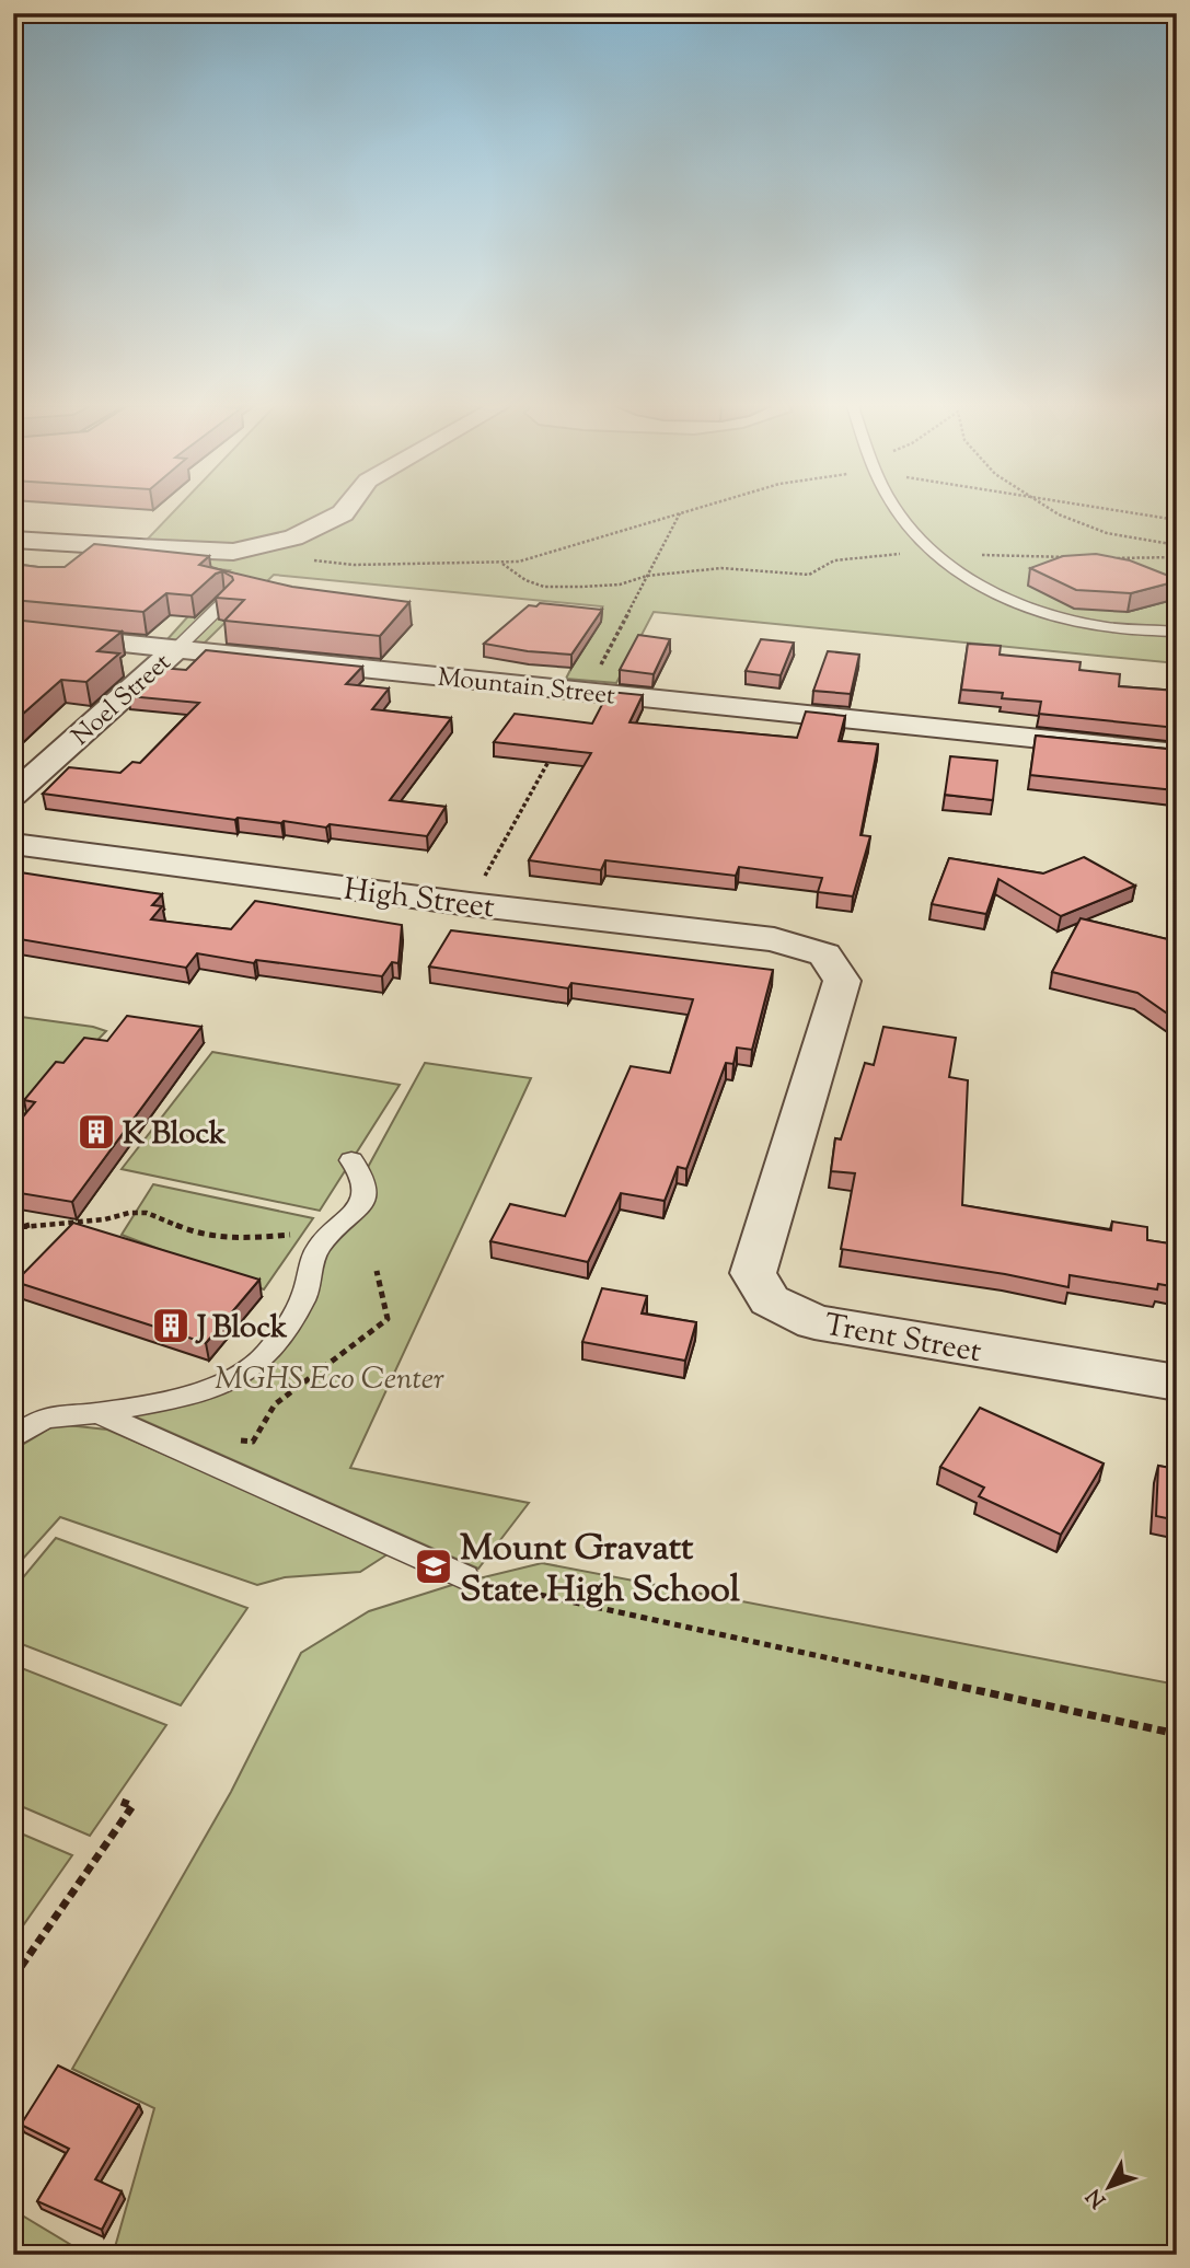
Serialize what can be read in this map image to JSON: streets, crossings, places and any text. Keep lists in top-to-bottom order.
{
  "streets": {
    "street": [
      "Mountain Street",
      "Noel Street",
      "High Street",
      "Trent Street"
    ]
  },
  "crossings": [
    ["Mountain Street", "Noel Street"],
    ["High Street", "Trent Street"]
  ],
  "parks": ["MGHS Eco Center"],
  "places": {
    "building": ["K Block", "J Block"],
    "school or university": ["Mount Gravatt State High School"]
  },
  "north": "bottom left"
}
